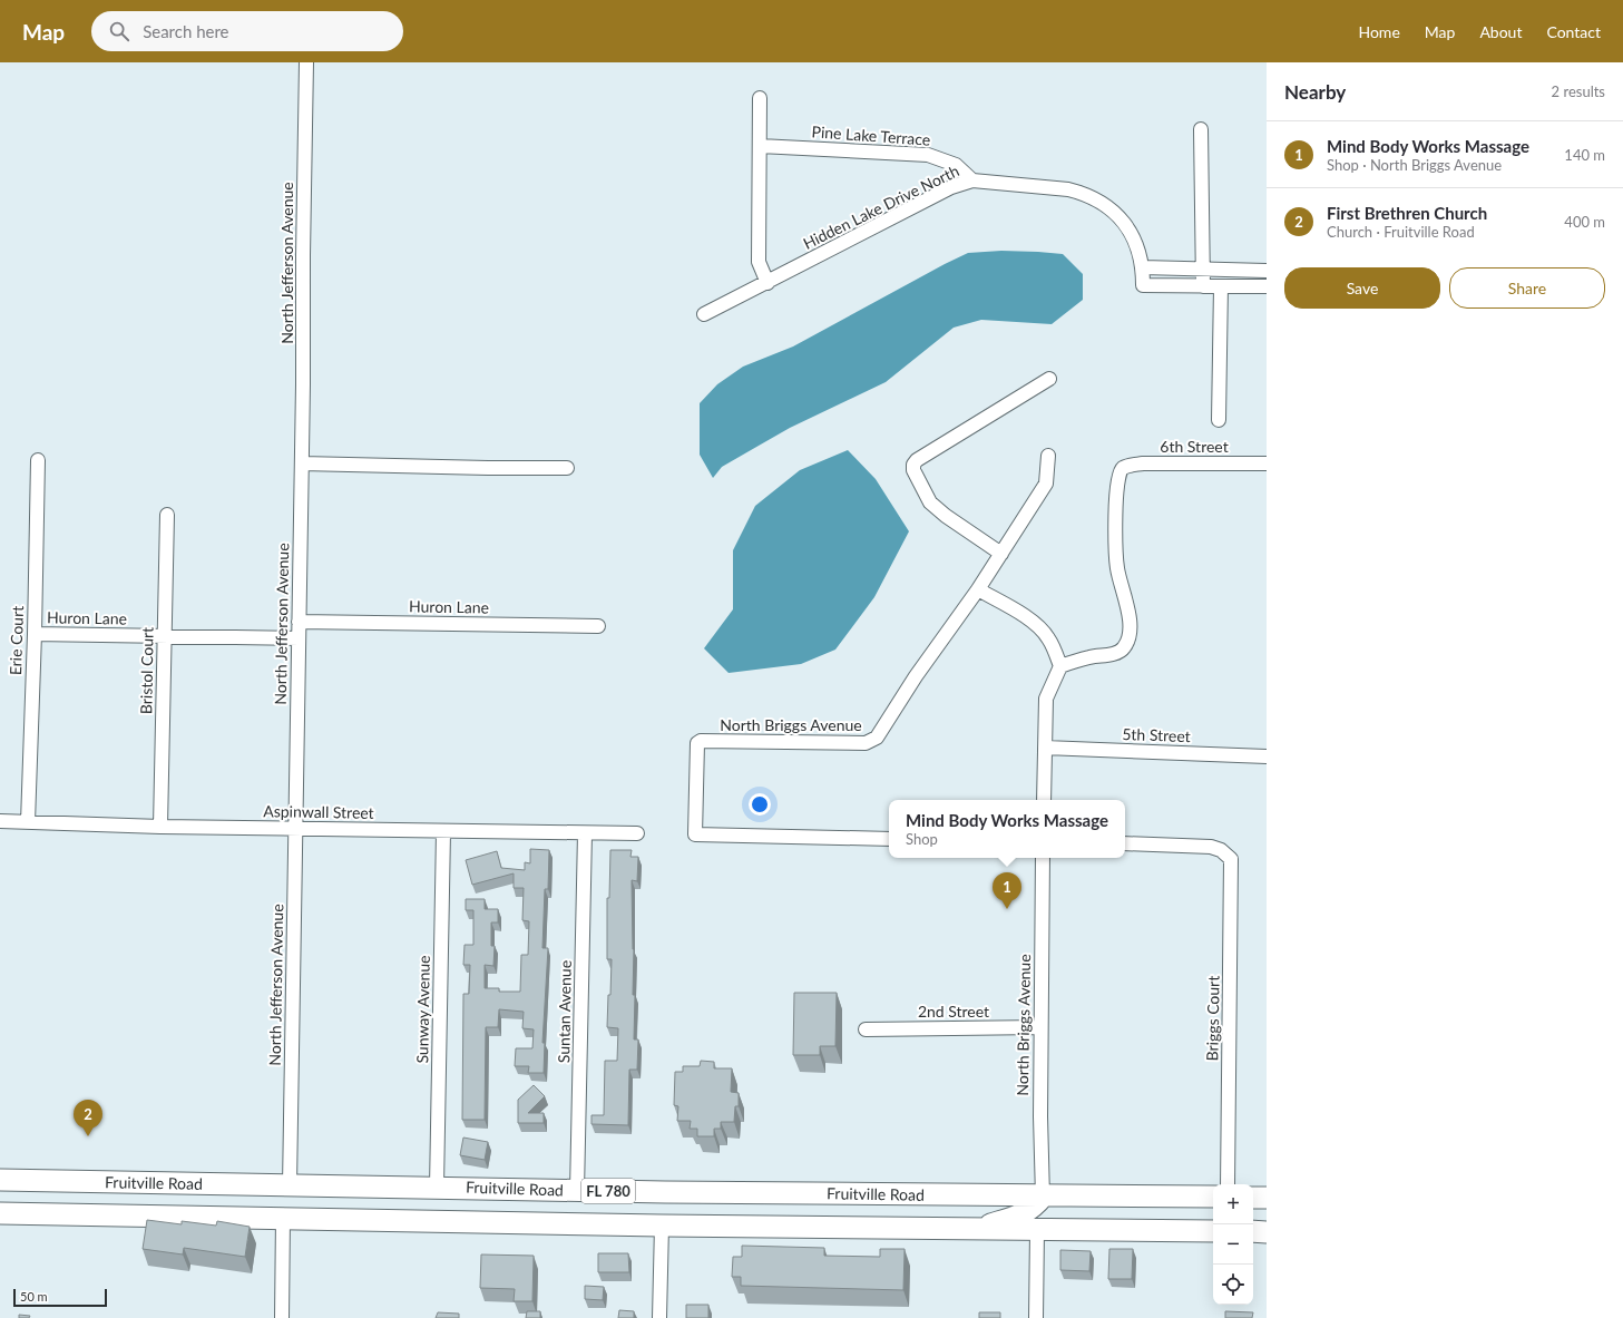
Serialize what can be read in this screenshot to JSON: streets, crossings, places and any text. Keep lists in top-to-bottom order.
{
  "streets": {
    "main road": ["Fruitville Road", "FL 780"],
    "street": [
      "Pine Lake Terrace",
      "Hidden Lake Drive North",
      "North Jefferson Avenue",
      "6th Street",
      "Huron Lane",
      "Erie Court",
      "Bristol Court",
      "North Briggs Avenue",
      "5th Street",
      "Aspinwall Street",
      "Sunway Avenue",
      "Suntan Avenue",
      "2nd Street",
      "Briggs Court"
    ]
  },
  "crossings": [
    ["Pine Lake Terrace", "Hidden Lake Drive North"],
    ["North Jefferson Avenue", "Huron Lane"],
    ["North Jefferson Avenue", "Aspinwall Street"],
    ["North Jefferson Avenue", "Fruitville Road"],
    ["Huron Lane", "Erie Court"],
    ["Huron Lane", "Bristol Court"],
    ["Erie Court", "Aspinwall Street"],
    ["Bristol Court", "Aspinwall Street"],
    ["North Briggs Avenue", "2nd Street"],
    ["North Briggs Avenue", "Fruitville Road"],
    ["Aspinwall Street", "Sunway Avenue"],
    ["Aspinwall Street", "Suntan Avenue"],
    ["Sunway Avenue", "Fruitville Road"],
    ["Suntan Avenue", "Fruitville Road"]
  ],
  "scale_bar": "50 m",
  "page": {
    "header": "Map",
    "search": "Search here",
    "nav": [
      "Home",
      "Map",
      "About",
      "Contact"
    ],
    "heading": ["Nearby", "2 results"],
    "list": [
      {
        "mark": "1",
        "name": "Mind Body Works Massage",
        "note": "Shop · North Briggs Avenue",
        "value": "140 m"
      },
      {
        "mark": "2",
        "name": "First Brethren Church",
        "note": "Church · Fruitville Road",
        "value": "400 m"
      }
    ],
    "buttons": ["Save", "Share"],
    "popup": ["Mind Body Works Massage", "Shop"],
    "pins": ["1", "2"],
    "map_buttons": ["+", "−"],
    "scale": "50 m"
  }
}
